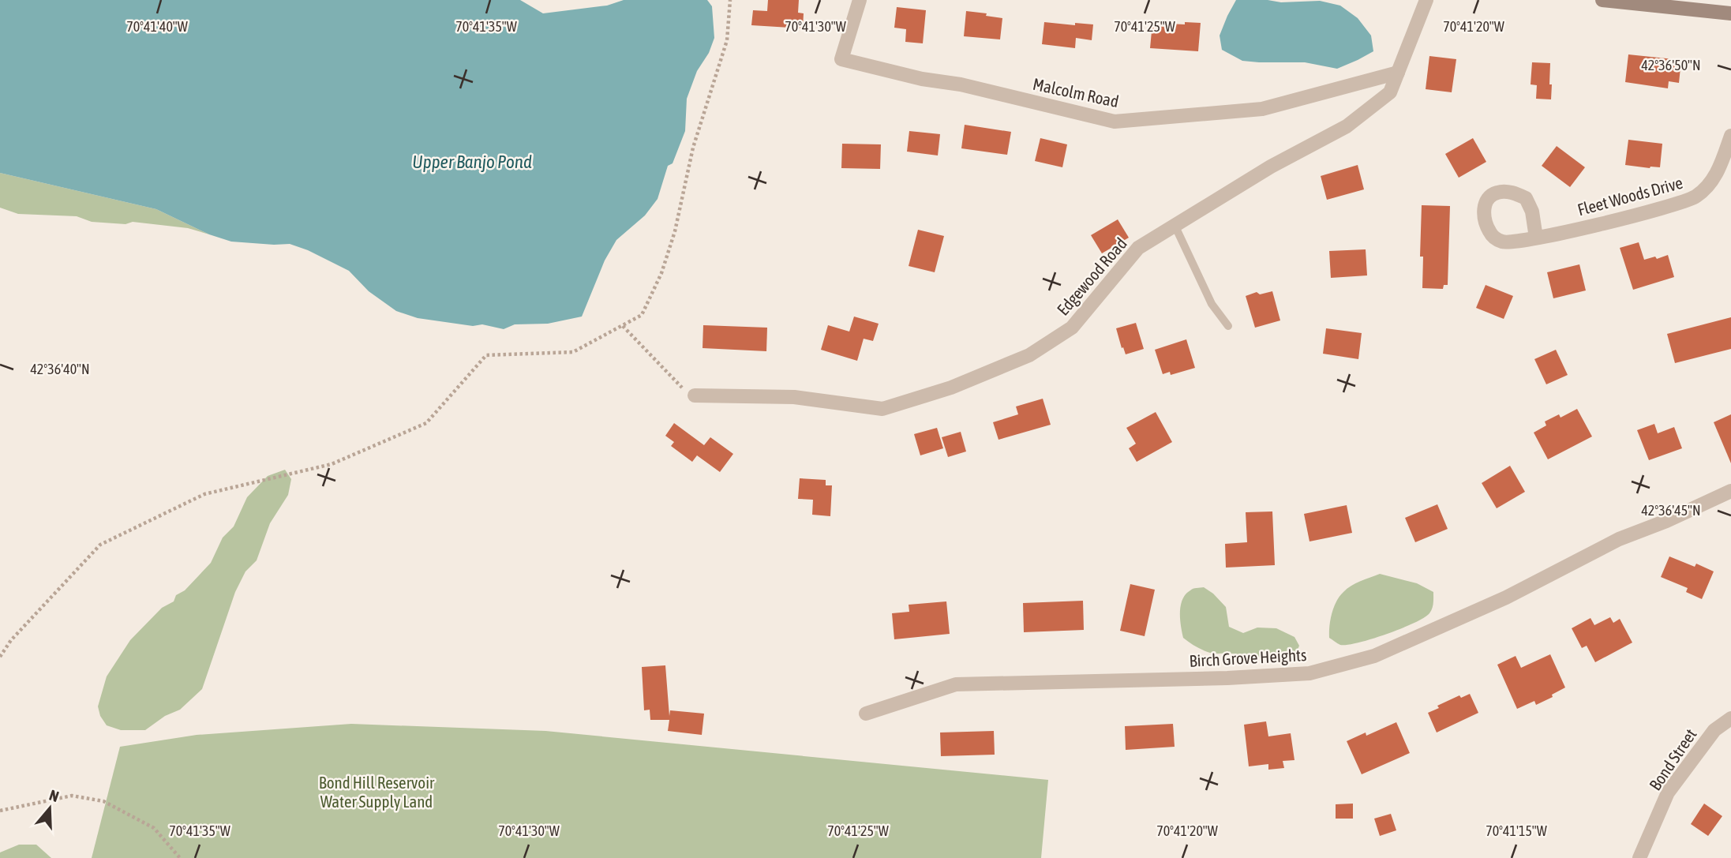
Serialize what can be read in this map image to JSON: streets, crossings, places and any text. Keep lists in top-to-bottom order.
{
  "streets": {
    "street": [
      "Malcolm Road",
      "Fleet Woods Drive",
      "Edgewood Road",
      "Birch Grove Heights",
      "Bond Street"
    ]
  },
  "crossings": [
    ["Malcolm Road", "Edgewood Road"]
  ],
  "water": ["Upper Banjo Pond"],
  "parks": ["Bond Hill Reservoir Water Supply Land"],
  "north": "top",
  "coordinates": [
    "70°41'40\"W",
    "70°41'35\"W",
    "70°41'30\"W",
    "70°41'25\"W",
    "70°41'20\"W",
    "42°36'50\"N",
    "42°36'40\"N",
    "42°36'45\"N",
    "70°41'15\"W"
  ]
}
